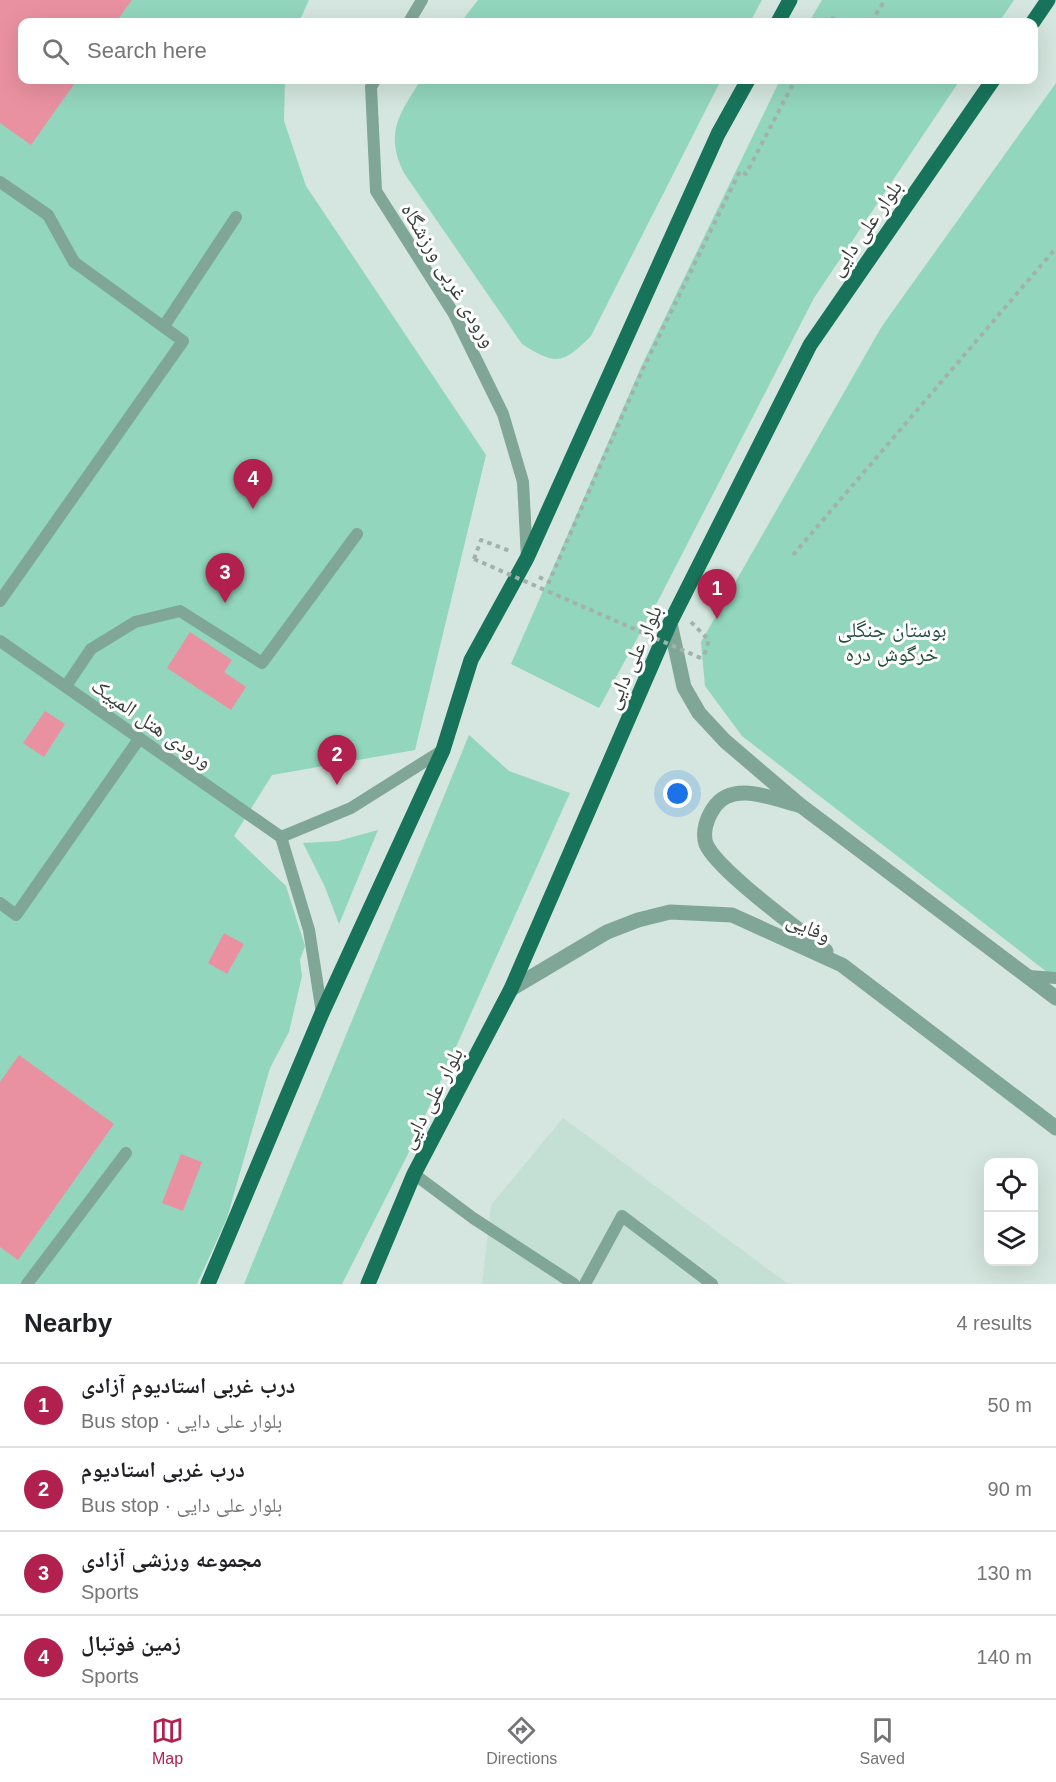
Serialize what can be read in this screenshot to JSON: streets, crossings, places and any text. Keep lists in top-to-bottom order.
{
  "streets": {
    "main road": ["بلوار علی دایی"],
    "street": ["وفایی"],
    "lane": ["ورودی غربی ورزشگاه", "ورودی هتل المپیک"]
  },
  "crossings": [
    ["بلوار علی دایی", "وفایی"]
  ],
  "parks": ["بوستان جنگلی خرگوش دره"],
  "page": {
    "search": "Search here",
    "pins": [
      "4",
      "3",
      "1",
      "2"
    ],
    "heading": ["Nearby", "4 results"],
    "list": [
      {
        "mark": "1",
        "name": "درب غربی استادیوم آزادی",
        "note": "Bus stop · بلوار علی دایی",
        "value": "50 m"
      },
      {
        "mark": "2",
        "name": "درب غربی استادیوم",
        "note": "Bus stop · بلوار علی دایی",
        "value": "90 m"
      },
      {
        "mark": "3",
        "name": "مجموعه ورزشی آزادی",
        "note": "Sports",
        "value": "130 m"
      },
      {
        "mark": "4",
        "name": "زمین فوتبال",
        "note": "Sports",
        "value": "140 m"
      }
    ],
    "nav": ["Map", "Directions", "Saved"]
  }
}
